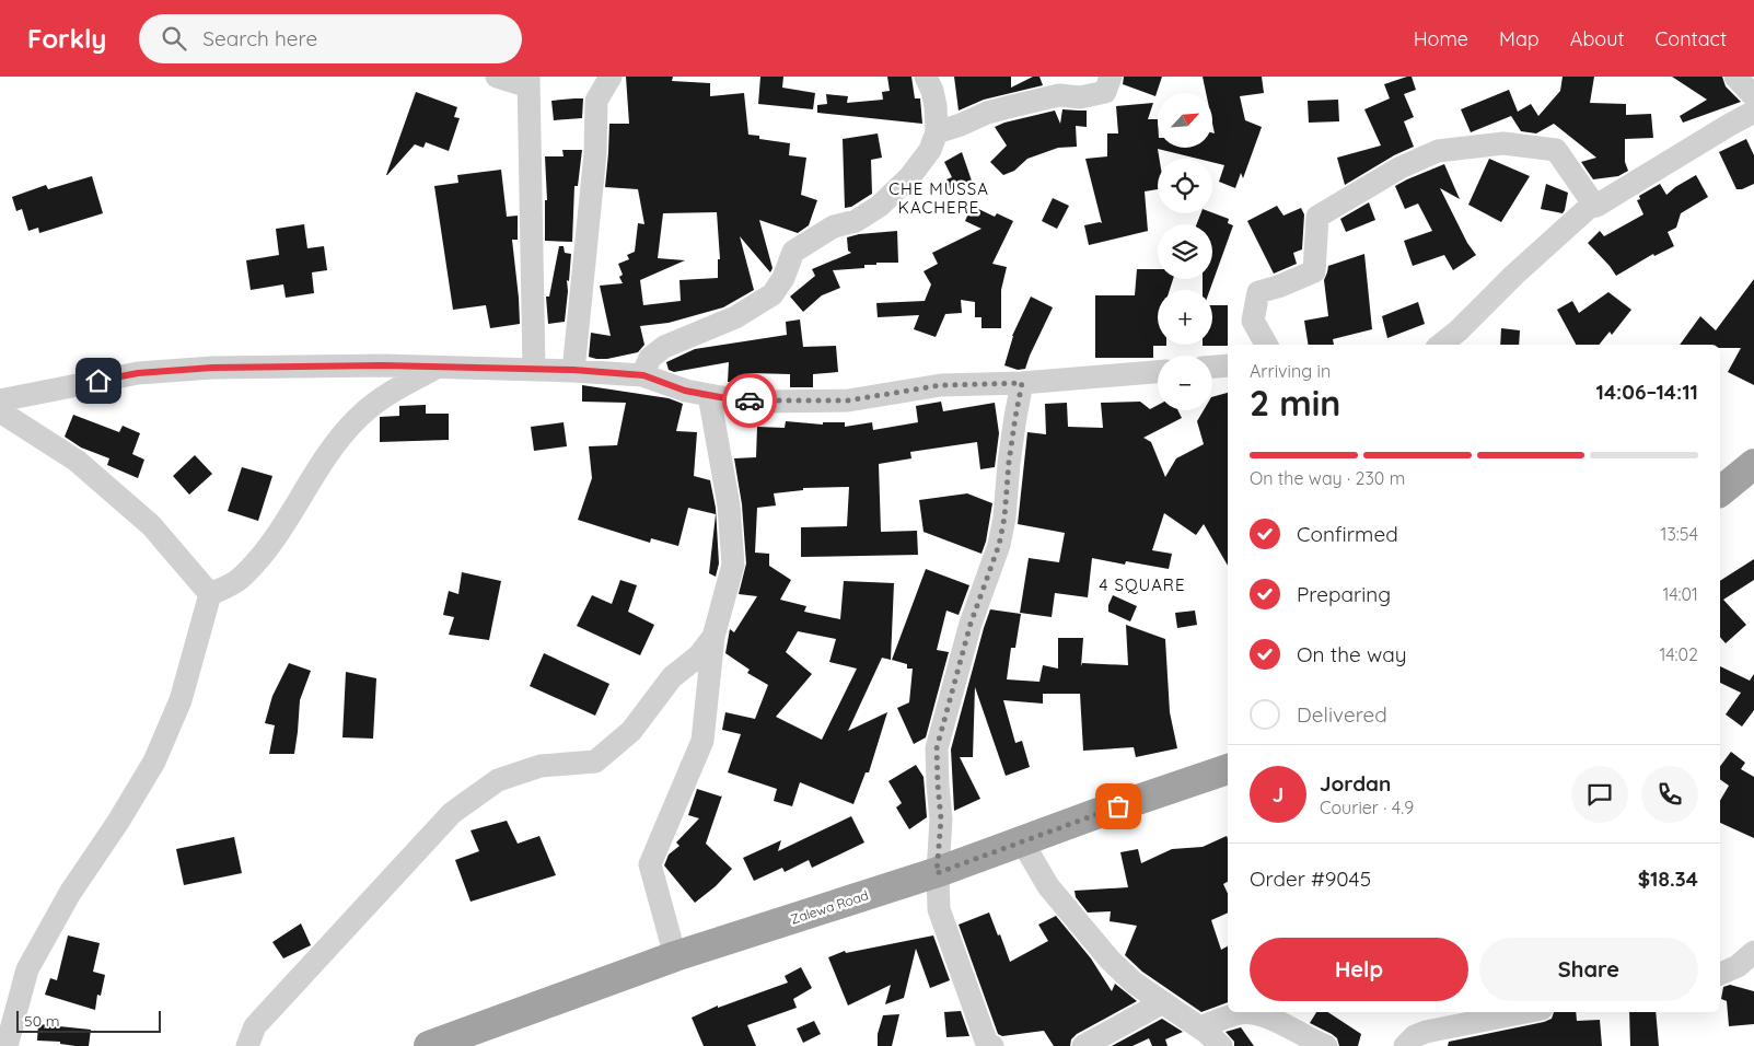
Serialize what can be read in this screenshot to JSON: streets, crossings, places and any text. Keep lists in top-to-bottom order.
{
  "streets": {
    "highway": ["Zalewa Road"]
  },
  "districts": ["CHE MUSSA KACHERE", "4 SQUARE"],
  "scale_bar": "50 m",
  "north": "top right",
  "page": {
    "header": "Forkly",
    "search": "Search here",
    "nav": [
      "Home",
      "Map",
      "About",
      "Contact"
    ],
    "map_buttons": ["+", "−"],
    "heading": ["2 min", "Arriving in", "14:06–14:11"],
    "panel": [
      "Jordan",
      "Courier · 4.9",
      "Order #9045",
      "$18.34"
    ],
    "bar": "On the way · 230 m",
    "list": [
      ["Confirmed", "13:54"],
      ["Preparing", "14:01"],
      ["On the way", "14:02"],
      "Delivered"
    ],
    "round": "J",
    "buttons": ["Help", "Share"],
    "scale": "50 m"
  }
}
